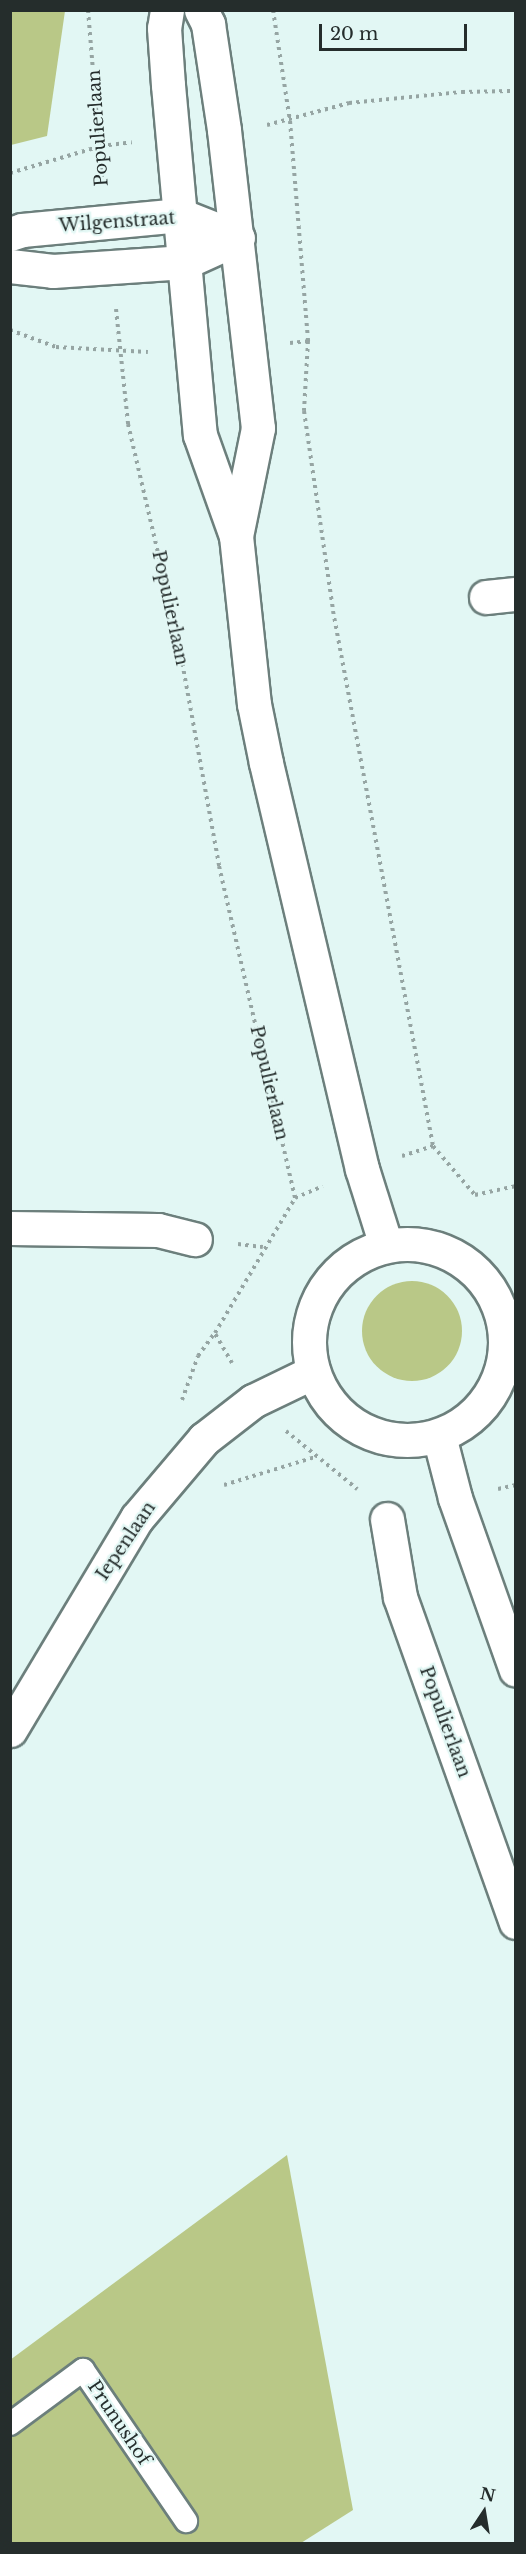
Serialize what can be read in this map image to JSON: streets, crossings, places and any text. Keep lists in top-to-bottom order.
{
  "streets": {
    "street": ["Populierlaan", "Wilgenstraat", "Iepenlaan"],
    "lane": ["Prunushof"]
  },
  "crossings": [
    ["Populierlaan", "Wilgenstraat"]
  ],
  "scale_bar": "20 m",
  "north": "top"
}
